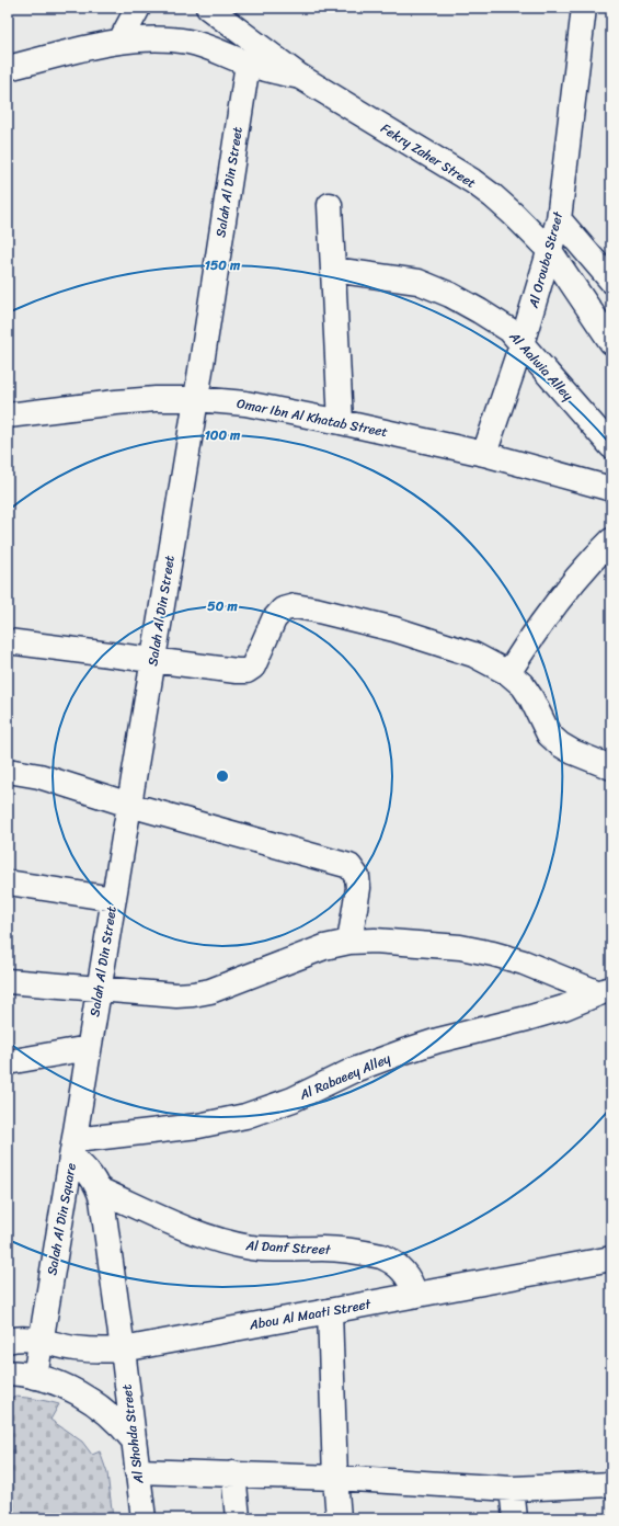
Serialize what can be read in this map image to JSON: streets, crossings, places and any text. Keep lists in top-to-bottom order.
{
  "streets": {
    "street": [
      "Fekry Zaher Street",
      "Salah Al Din Street",
      "Al Orouba Street",
      "Al Aalwia Alley",
      "Omar Ibn Al Khatab Street",
      "Al Rabaeey Alley",
      "Salah Al Din Square",
      "Al Danf Street",
      "Abou Al Maati Street",
      "Al Shohda Street"
    ]
  },
  "crossings": [
    ["Fekry Zaher Street", "Al Orouba Street"],
    ["Salah Al Din Street", "Omar Ibn Al Khatab Street"],
    ["Salah Al Din Street", "Al Rabaeey Alley"],
    ["Salah Al Din Street", "Salah Al Din Square"],
    ["Al Orouba Street", "Al Aalwia Alley"],
    ["Al Orouba Street", "Omar Ibn Al Khatab Street"],
    ["Al Rabaeey Alley", "Salah Al Din Square"],
    ["Salah Al Din Square", "Al Danf Street"],
    ["Salah Al Din Square", "Abou Al Maati Street"],
    ["Salah Al Din Square", "Al Shohda Street"],
    ["Al Danf Street", "Abou Al Maati Street"],
    ["Abou Al Maati Street", "Al Shohda Street"]
  ],
  "rings": ["150 m", "100 m", "50 m"]
}
